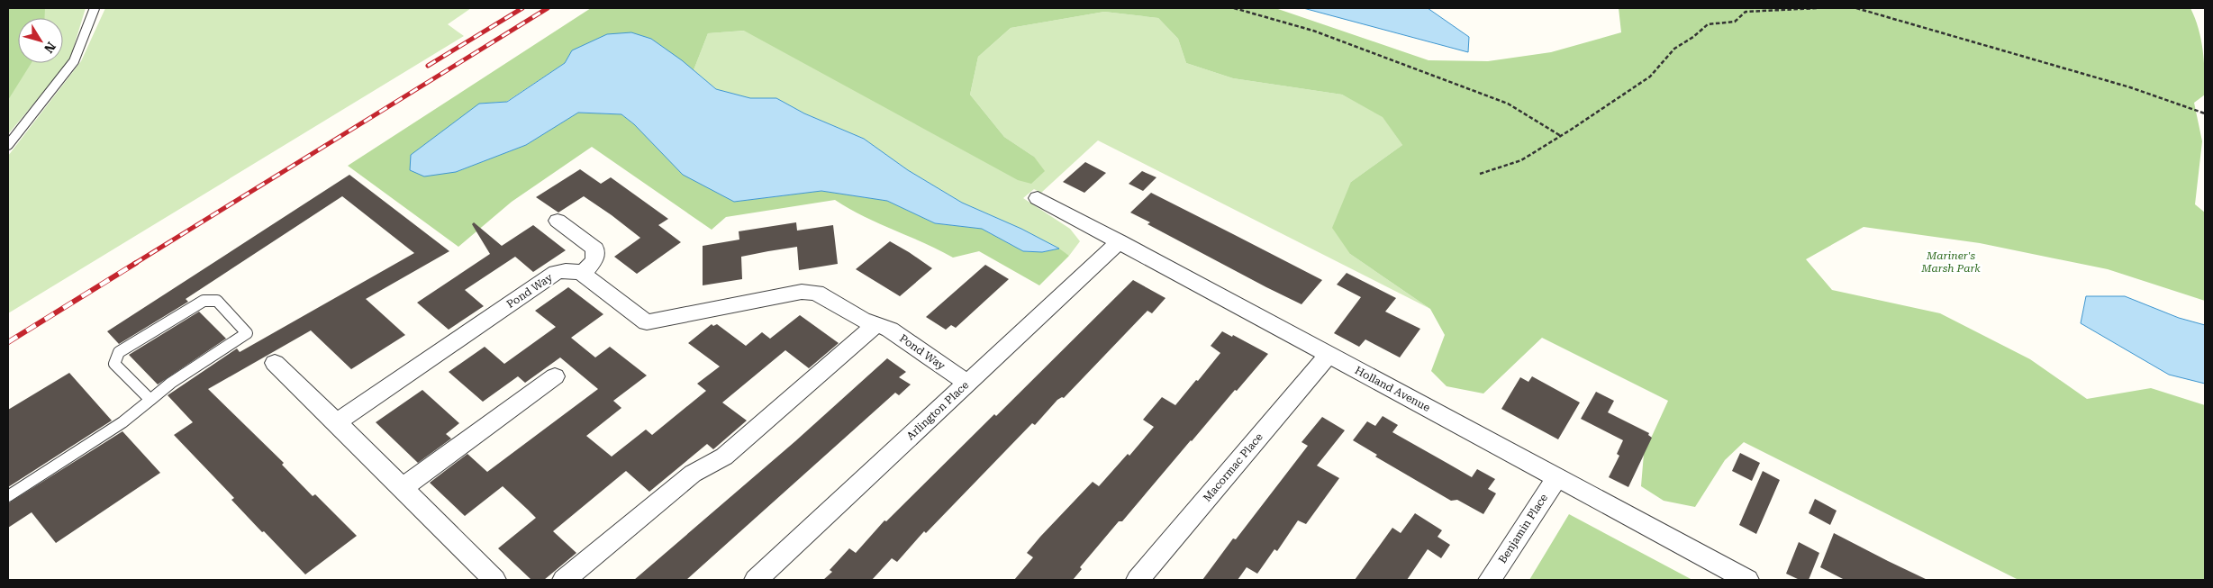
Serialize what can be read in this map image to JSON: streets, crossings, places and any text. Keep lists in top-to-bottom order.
{
  "streets": {
    "street": [
      "Pond Way",
      "Holland Avenue",
      "Arlington Place",
      "Macormac Place",
      "Benjamin Place"
    ]
  },
  "crossings": [
    ["Pond Way", "Arlington Place"],
    ["Holland Avenue", "Arlington Place"],
    ["Holland Avenue", "Macormac Place"],
    ["Holland Avenue", "Benjamin Place"]
  ],
  "parks": ["Mariner's Marsh Park"],
  "north": "bottom right"
}
